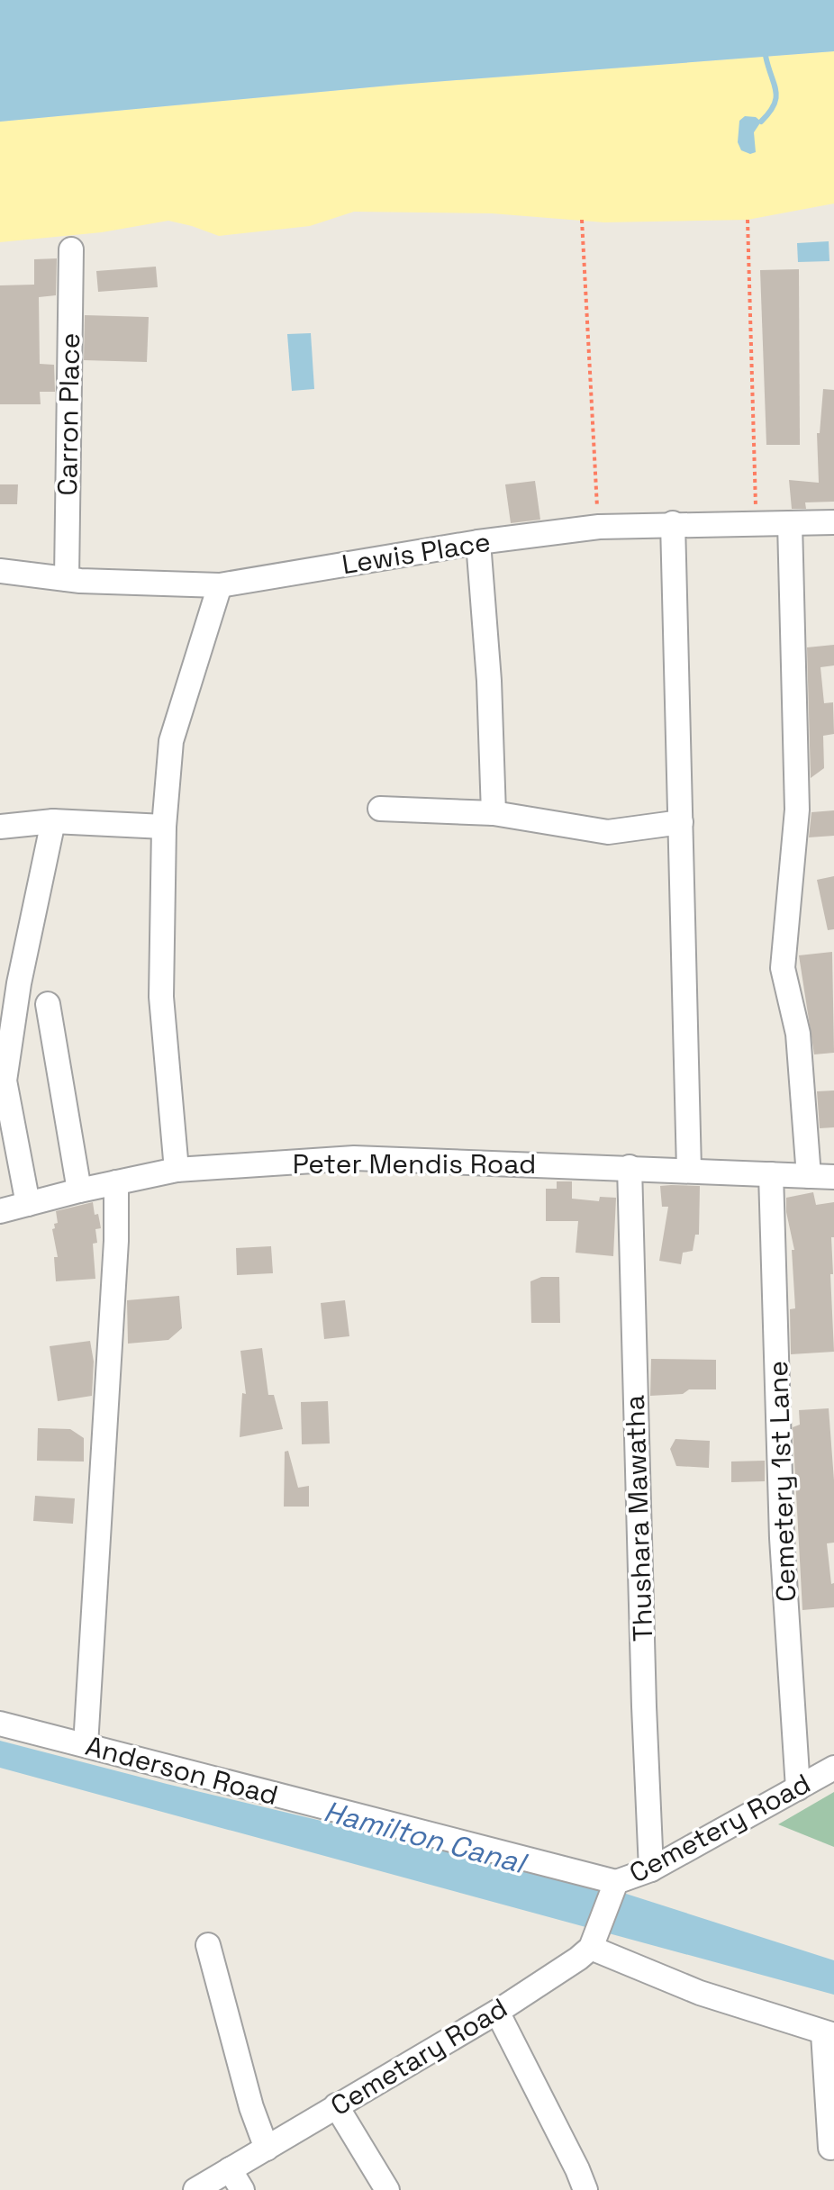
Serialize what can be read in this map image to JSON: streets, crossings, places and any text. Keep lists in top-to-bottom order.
{
  "streets": {
    "street": [
      "Carron Place",
      "Lewis Place",
      "Peter Mendis Road",
      "Cemetery 1st Lane",
      "Thushara Mawatha",
      "Anderson Road",
      "Cemetery Road",
      "Cemetary Road"
    ]
  },
  "crossings": [
    ["Carron Place", "Lewis Place"],
    ["Peter Mendis Road", "Cemetery 1st Lane"],
    ["Peter Mendis Road", "Thushara Mawatha"],
    ["Cemetery 1st Lane", "Cemetery Road"],
    ["Thushara Mawatha", "Cemetery Road"],
    ["Anderson Road", "Cemetery Road"]
  ],
  "water": ["Hamilton Canal"]
}
